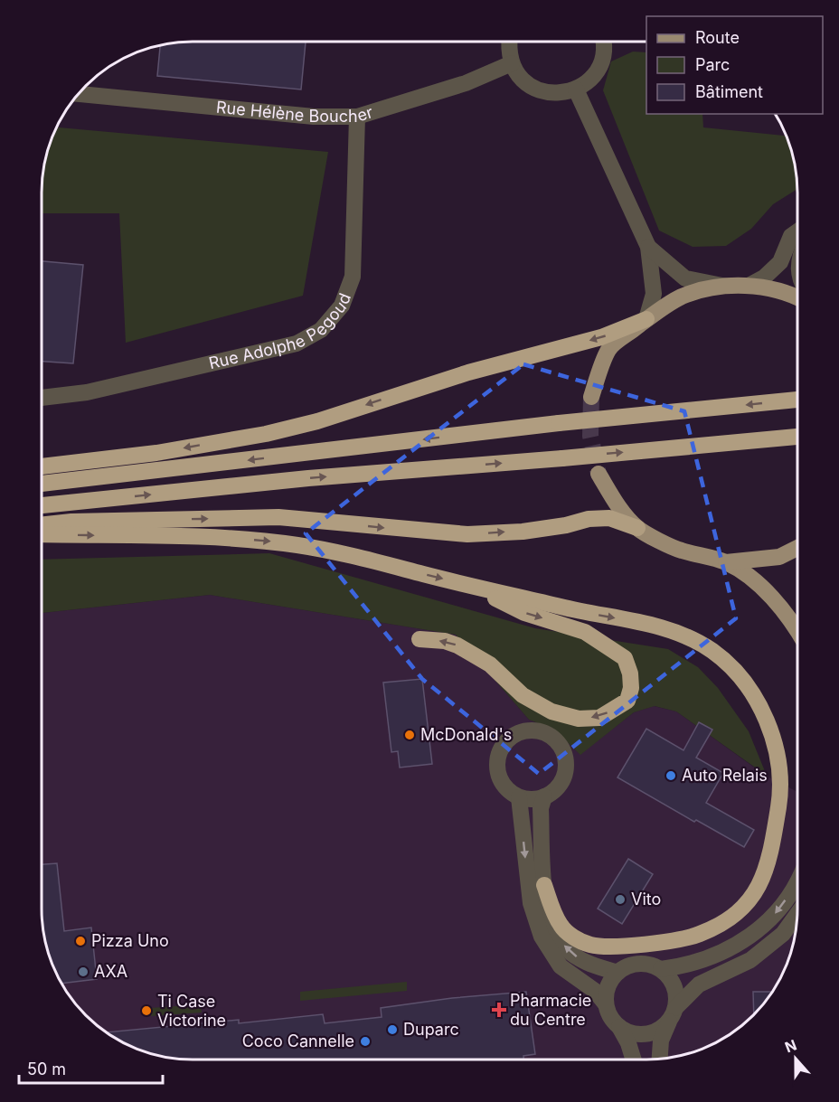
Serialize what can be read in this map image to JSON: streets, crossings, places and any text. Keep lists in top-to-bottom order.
{
  "streets": {
    "street": ["Rue Hélène Boucher", "Rue Adolphe Pegoud"]
  },
  "crossings": [
    ["Rue Hélène Boucher", "Rue Adolphe Pegoud"]
  ],
  "places": {
    "other": [
      "McDonald's",
      "Auto Relais",
      "Vito",
      "Pizza Uno",
      "AXA",
      "Ti Case Victorine",
      "Duparc",
      "Coco Cannelle"
    ],
    "health": ["Pharmacie du Centre"]
  },
  "legend": ["Route", "Parc", "Bâtiment"],
  "scale_bar": "50 m",
  "north": "top"
}
